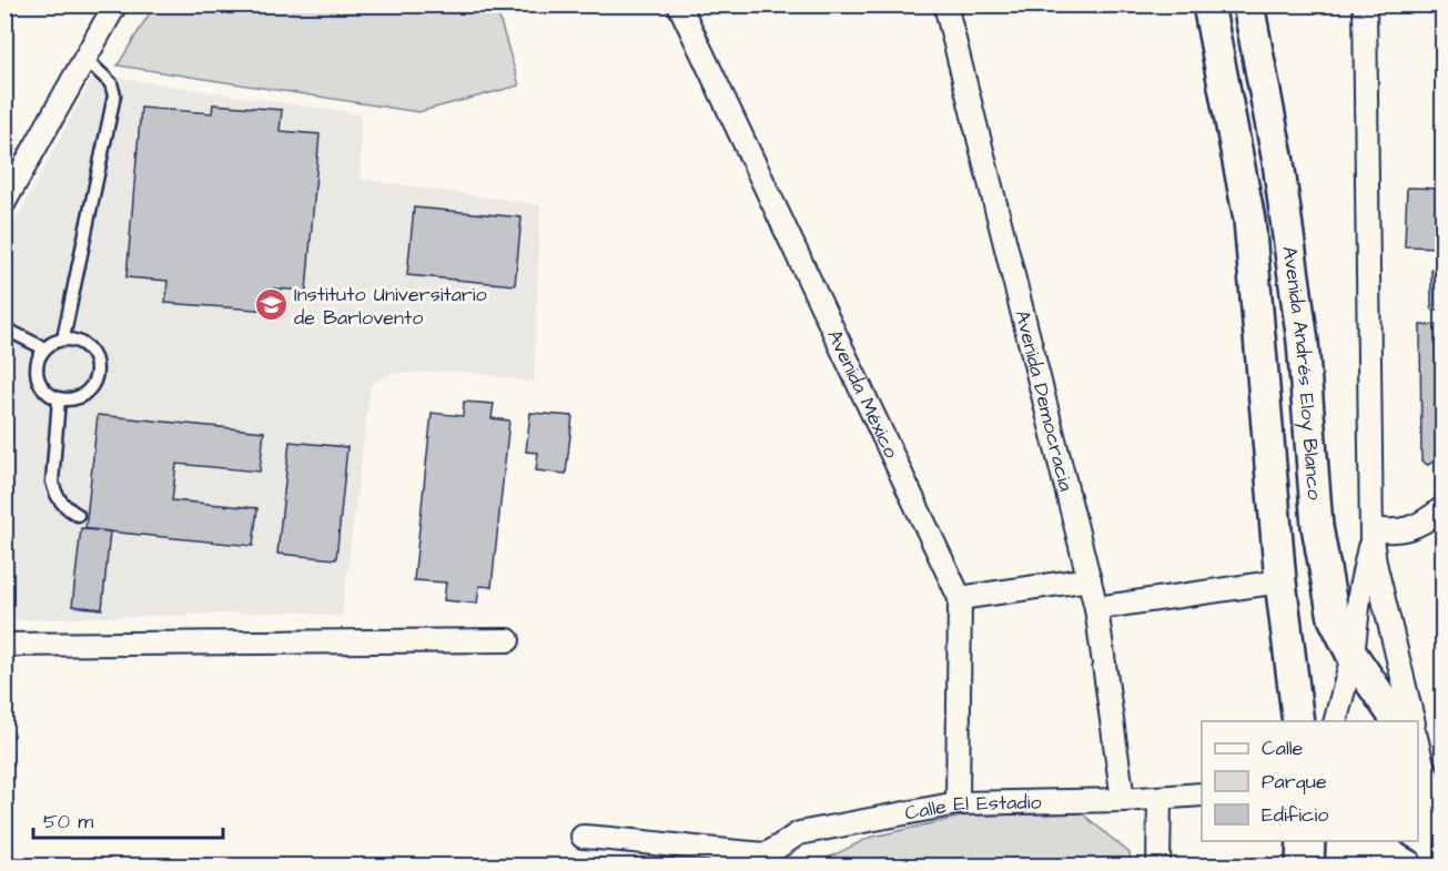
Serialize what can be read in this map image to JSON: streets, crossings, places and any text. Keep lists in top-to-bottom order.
{
  "streets": {
    "main road": ["Avenida Andrés Eloy Blanco"],
    "street": ["Avenida México", "Avenida Democracia", "Calle El Estadio"]
  },
  "crossings": [
    ["Avenida México", "Calle El Estadio"],
    ["Avenida Democracia", "Calle El Estadio"]
  ],
  "places": {
    "school or university": ["Instituto Universitario de Barlovento"]
  },
  "legend": ["Calle", "Parque", "Edificio"],
  "scale_bar": "50 m"
}
